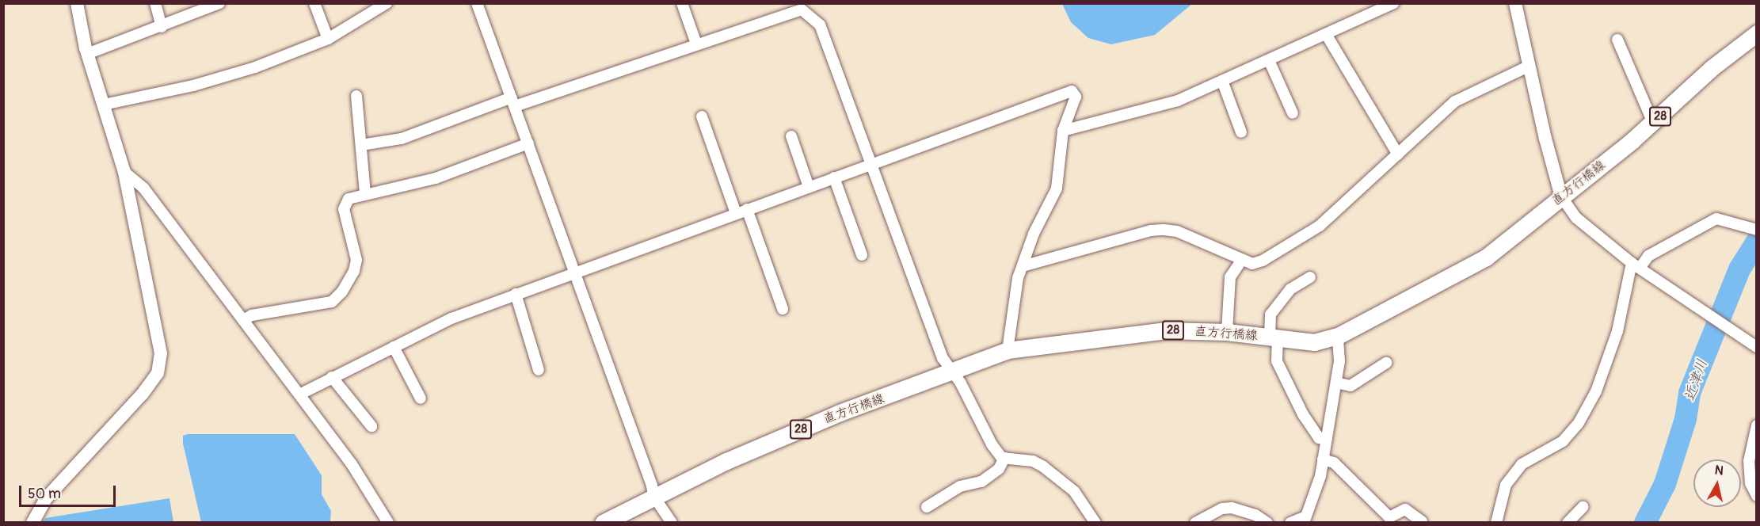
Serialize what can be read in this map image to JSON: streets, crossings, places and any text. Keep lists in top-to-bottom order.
{
  "streets": {
    "main road": ["28", "直方行橋線"]
  },
  "water": ["近津川"],
  "scale_bar": "50 m",
  "north": "top"
}
